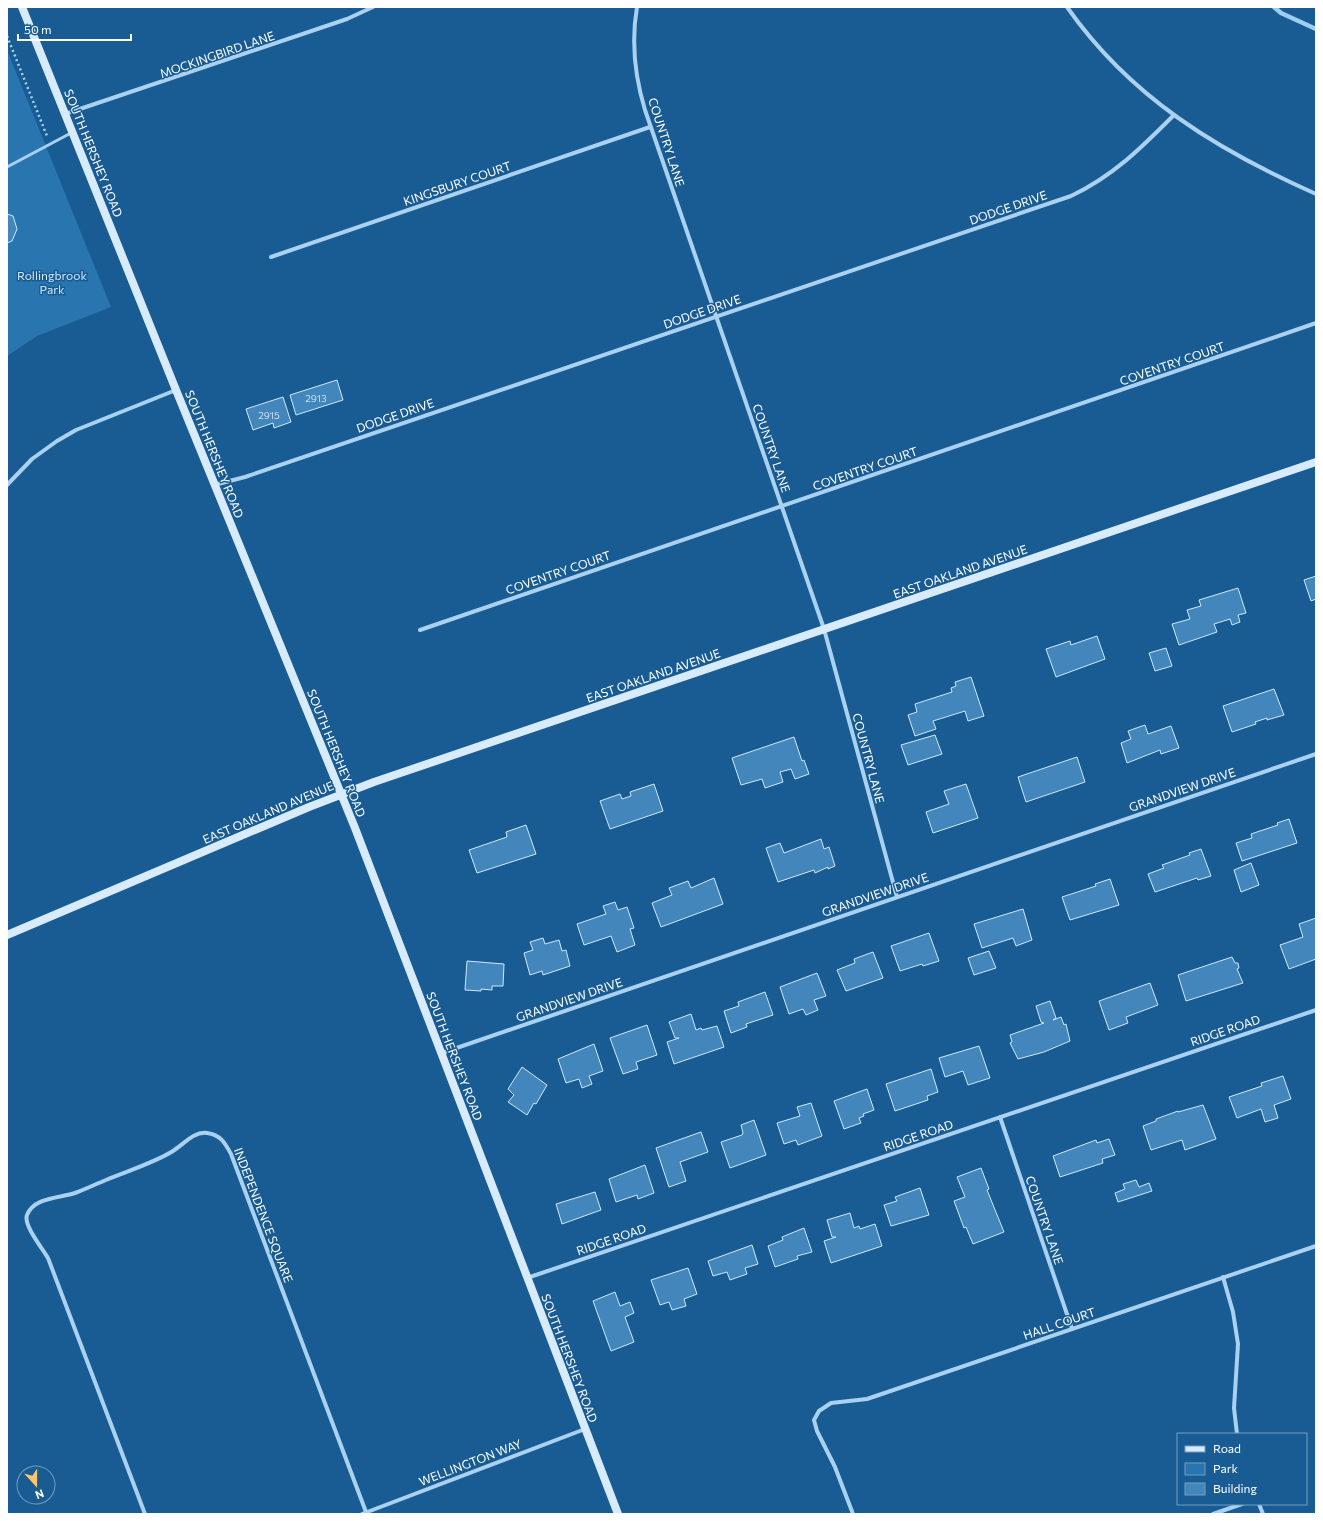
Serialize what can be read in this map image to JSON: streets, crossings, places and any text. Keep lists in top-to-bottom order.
{
  "streets": {
    "main road": ["SOUTH HERSHEY ROAD", "EAST OAKLAND AVENUE"],
    "street": [
      "MOCKINGBIRD LANE",
      "COUNTRY LANE",
      "KINGSBURY COURT",
      "DODGE DRIVE",
      "COVENTRY COURT",
      "GRANDVIEW DRIVE",
      "RIDGE ROAD",
      "INDEPENDENCE SQUARE",
      "HALL COURT",
      "WELLINGTON WAY"
    ]
  },
  "crossings": [
    ["MOCKINGBIRD LANE", "SOUTH HERSHEY ROAD"],
    ["COUNTRY LANE", "KINGSBURY COURT"],
    ["COUNTRY LANE", "DODGE DRIVE"],
    ["COUNTRY LANE", "COVENTRY COURT"],
    ["COUNTRY LANE", "EAST OAKLAND AVENUE"],
    ["COUNTRY LANE", "GRANDVIEW DRIVE"],
    ["COUNTRY LANE", "RIDGE ROAD"],
    ["COUNTRY LANE", "HALL COURT"],
    ["SOUTH HERSHEY ROAD", "DODGE DRIVE"],
    ["SOUTH HERSHEY ROAD", "EAST OAKLAND AVENUE"],
    ["SOUTH HERSHEY ROAD", "GRANDVIEW DRIVE"],
    ["SOUTH HERSHEY ROAD", "RIDGE ROAD"],
    ["SOUTH HERSHEY ROAD", "WELLINGTON WAY"],
    ["INDEPENDENCE SQUARE", "WELLINGTON WAY"]
  ],
  "parks": ["Rollingbrook Park"],
  "house_numbers": ["2913", "2915"],
  "legend": ["Road", "Park", "Building"],
  "scale_bar": "50 m",
  "north": "bottom"
}
